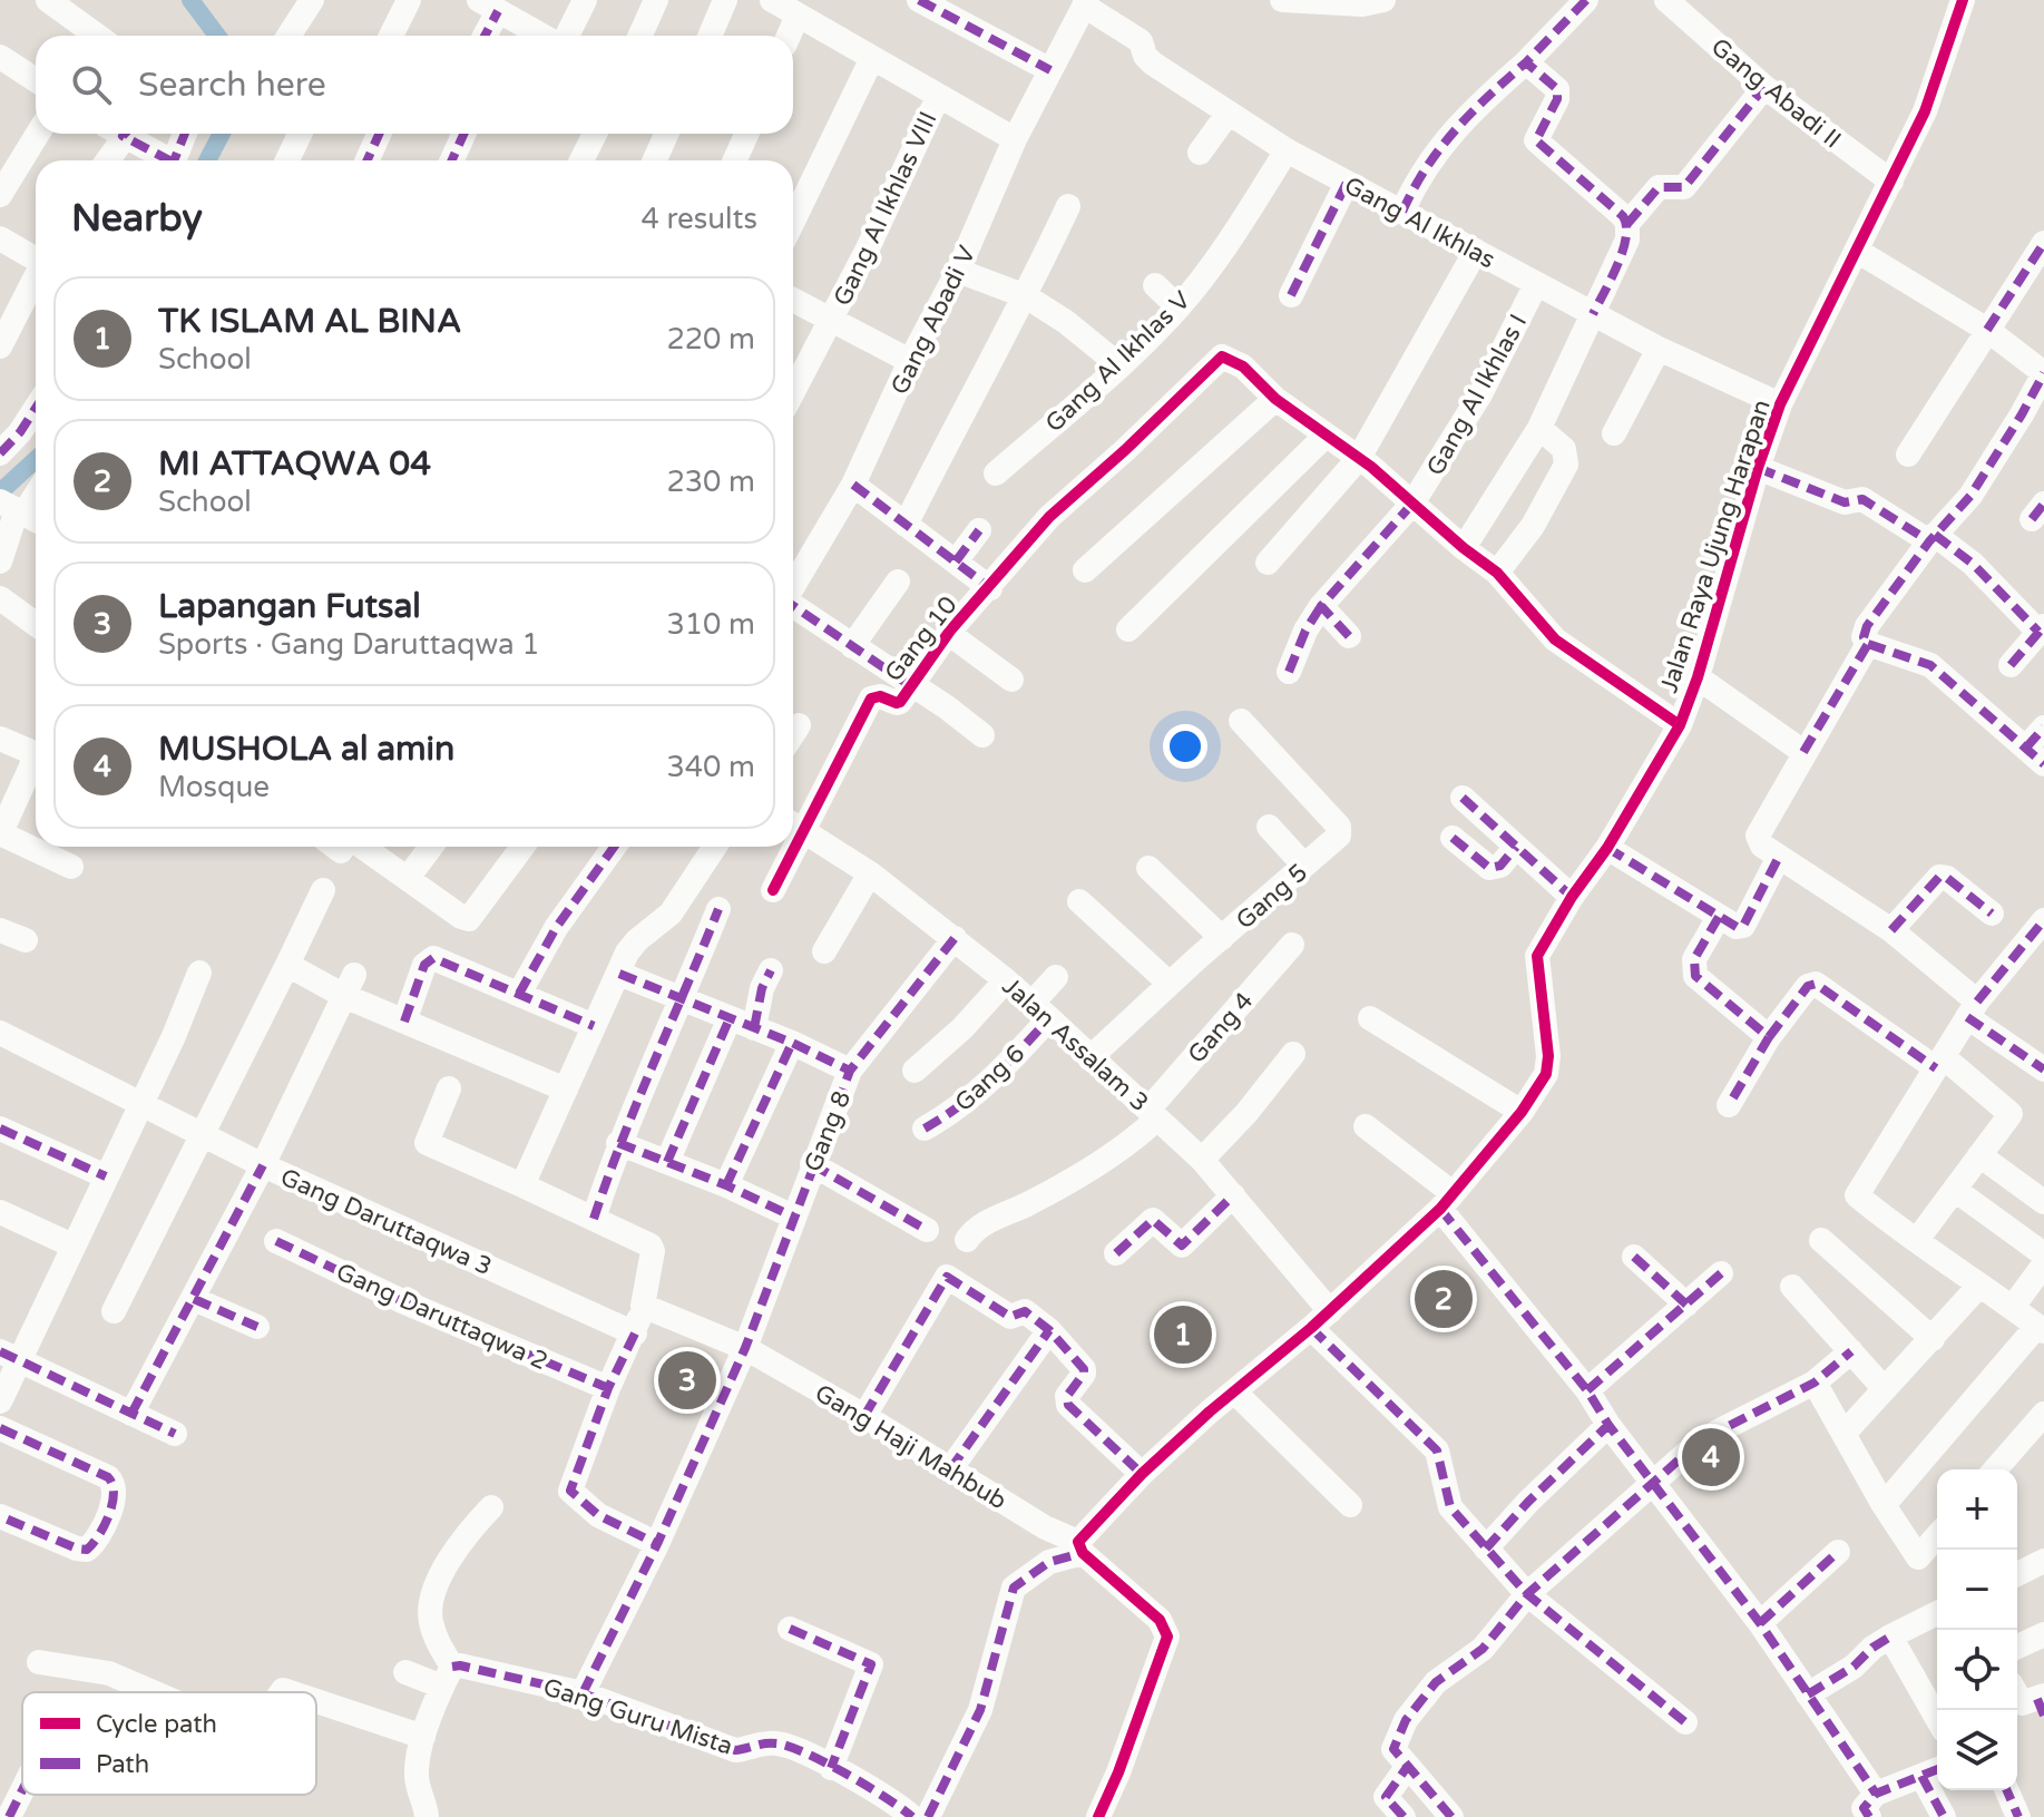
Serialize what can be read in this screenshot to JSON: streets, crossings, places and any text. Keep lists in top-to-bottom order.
{
  "streets": {
    "street": [
      "Gang Abadi II",
      "Gang Al Ikhlas VIII",
      "Gang Al Ikhlas",
      "Gang Abadi V",
      "Gang Al Ikhlas V",
      "Gang Al Ikhlas I",
      "Jalan Raya Ujung Harapan",
      "Gang 10",
      "Gang 5",
      "Gang 4",
      "Jalan Assalam 3",
      "Gang 6",
      "Gang 8",
      "Gang Daruttaqwa 3",
      "Gang Daruttaqwa 2",
      "Gang Haji Mahbub",
      "Gang Guru Mista"
    ]
  },
  "crossings": [
    ["Gang Abadi II", "Jalan Raya Ujung Harapan"],
    ["Gang Al Ikhlas", "Gang Abadi V"],
    ["Gang Al Ikhlas", "Gang Al Ikhlas V"],
    ["Gang Al Ikhlas", "Gang Al Ikhlas I"],
    ["Gang Al Ikhlas", "Jalan Raya Ujung Harapan"],
    ["Jalan Raya Ujung Harapan", "Jalan Assalam 3"],
    ["Jalan Raya Ujung Harapan", "Gang Haji Mahbub"],
    ["Gang 10", "Jalan Assalam 3"],
    ["Gang 5", "Jalan Assalam 3"],
    ["Gang 4", "Jalan Assalam 3"],
    ["Jalan Assalam 3", "Gang 6"],
    ["Jalan Assalam 3", "Gang 8"],
    ["Gang 8", "Gang Haji Mahbub"],
    ["Gang 8", "Gang Guru Mista"]
  ],
  "legend": ["Cycle path", "Path"],
  "page": {
    "search": "Search here",
    "heading": ["Nearby", "4 results"],
    "list": [
      {
        "mark": "1",
        "name": "TK ISLAM AL BINA",
        "note": "School",
        "value": "220 m"
      },
      {
        "mark": "2",
        "name": "MI ATTAQWA 04",
        "note": "School",
        "value": "230 m"
      },
      {
        "mark": "3",
        "name": "Lapangan Futsal",
        "note": "Sports · Gang Daruttaqwa 1",
        "value": "310 m"
      },
      {
        "mark": "4",
        "name": "MUSHOLA al amin",
        "note": "Mosque",
        "value": "340 m"
      }
    ],
    "pins": [
      "2",
      "1",
      "3",
      "4"
    ],
    "map_buttons": ["+", "−"]
  }
}
